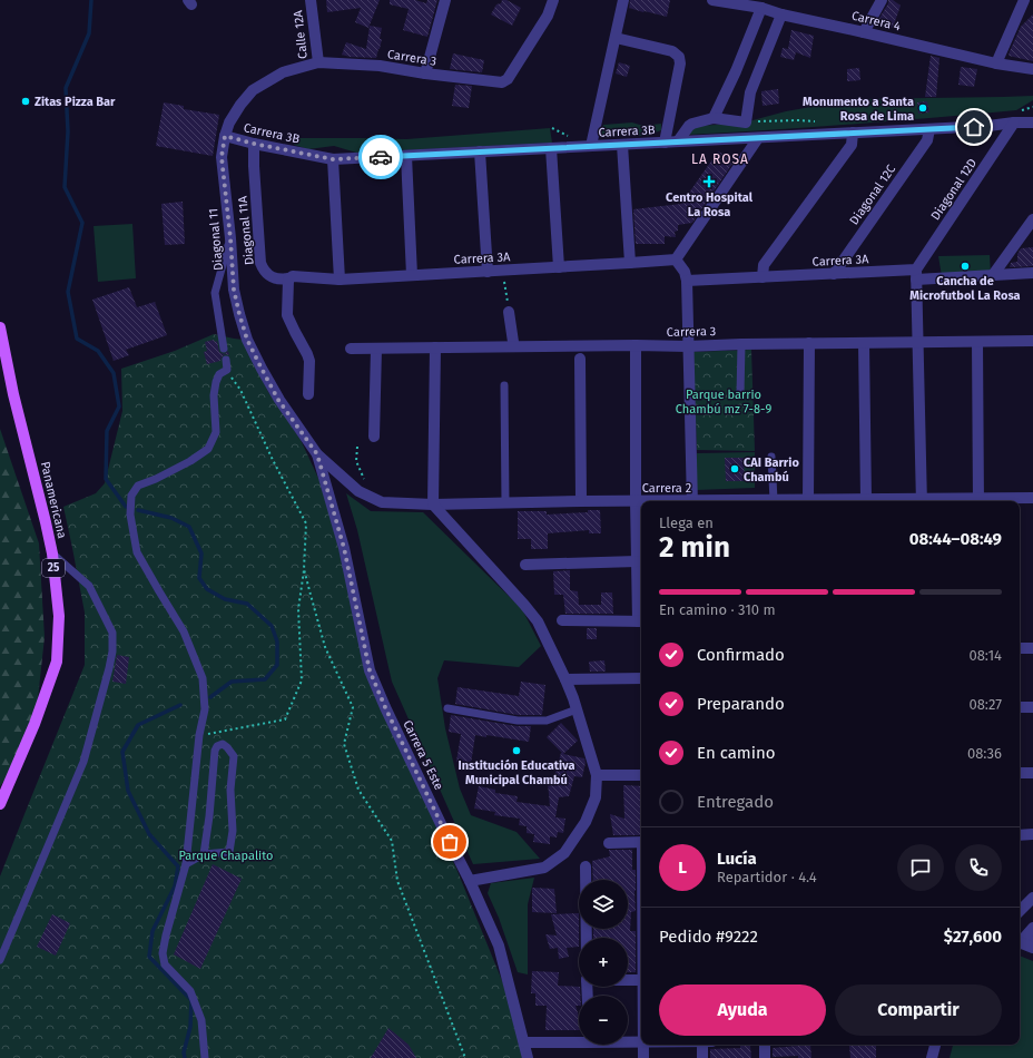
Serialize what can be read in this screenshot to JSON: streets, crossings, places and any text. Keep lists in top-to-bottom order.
{
  "streets": {
    "main road": ["Panamericana", "25"],
    "street": [
      "Carrera 4",
      "Calle 12A",
      "Carrera 3",
      "Carrera 3B",
      "Diagonal 12D",
      "Diagonal 12C",
      "Diagonal 11A",
      "Diagonal 11",
      "Carrera 3A",
      "Carrera 2",
      "Carrera 5 Este"
    ]
  },
  "crossings": [
    ["Calle 12A", "Carrera 3"],
    ["Calle 12A", "Carrera 3B"],
    ["Calle 12A", "Diagonal 11"],
    ["Carrera 3B", "Diagonal 12D"],
    ["Carrera 3B", "Diagonal 12C"],
    ["Carrera 3B", "Diagonal 11A"],
    ["Carrera 3B", "Diagonal 11"],
    ["Diagonal 12D", "Carrera 3A"],
    ["Diagonal 12C", "Carrera 3A"],
    ["Diagonal 11A", "Carrera 3A"],
    ["Diagonal 11", "Carrera 2"],
    ["Diagonal 11", "Carrera 5 Este"],
    ["Carrera 2", "Carrera 5 Este"]
  ],
  "districts": ["LA ROSA"],
  "parks": ["Parque barrio Chambú mz 7-8-9", "Parque Chapalito"],
  "places": {
    "other": [
      "Zitas Pizza Bar",
      "Monumento a Santa Rosa de Lima",
      "Cancha de Microfutbol La Rosa",
      "CAI Barrio Chambú",
      "Institución Educativa Municipal Chambú"
    ],
    "health": ["Centro Hospital La Rosa"]
  },
  "page": {
    "heading": ["2 min", "Llega en", "08:44–08:49"],
    "panel": [
      "Lucía",
      "Repartidor · 4.4",
      "Pedido #9222",
      "$27,600"
    ],
    "bar": "En camino · 310 m",
    "list": [
      ["Confirmado", "08:14"],
      ["Preparando", "08:27"],
      ["En camino", "08:36"],
      "Entregado"
    ],
    "round": "L",
    "map_buttons": ["+", "−"],
    "buttons": ["Ayuda", "Compartir"]
  }
}
